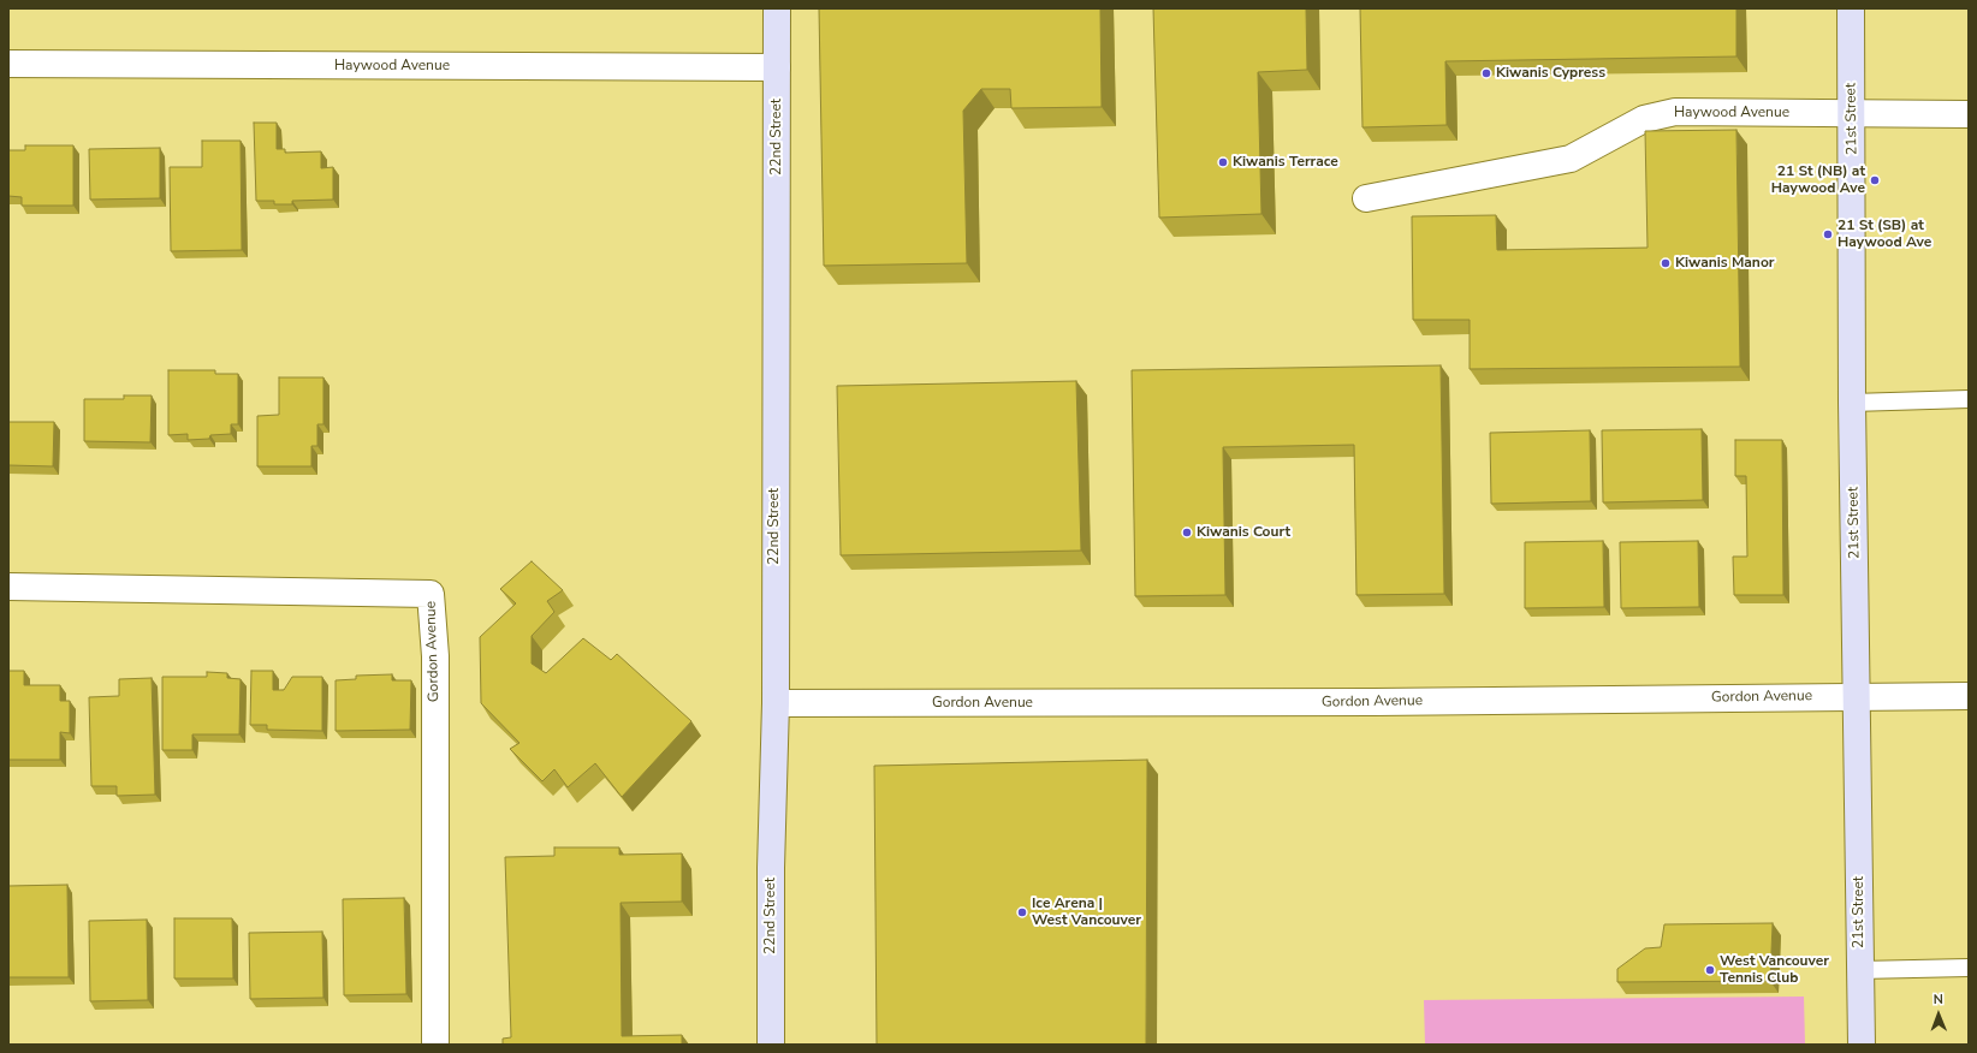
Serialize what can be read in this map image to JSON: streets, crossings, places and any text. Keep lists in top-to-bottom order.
{
  "streets": {
    "street": [
      "Haywood Avenue",
      "21st Street",
      "22nd Street",
      "Gordon Avenue"
    ]
  },
  "crossings": [
    ["Haywood Avenue", "21st Street"],
    ["Haywood Avenue", "22nd Street"],
    ["21st Street", "Gordon Avenue"],
    ["22nd Street", "Gordon Avenue"]
  ],
  "places": [
    "Kiwanis Cypress",
    "Kiwanis Terrace",
    "21 St (NB) at Haywood Ave",
    "21 St (SB) at Haywood Ave",
    "Kiwanis Manor",
    "Kiwanis Court",
    "Ice Arena | West Vancouver",
    "West Vancouver Tennis Club"
  ],
  "north": "top"
}
